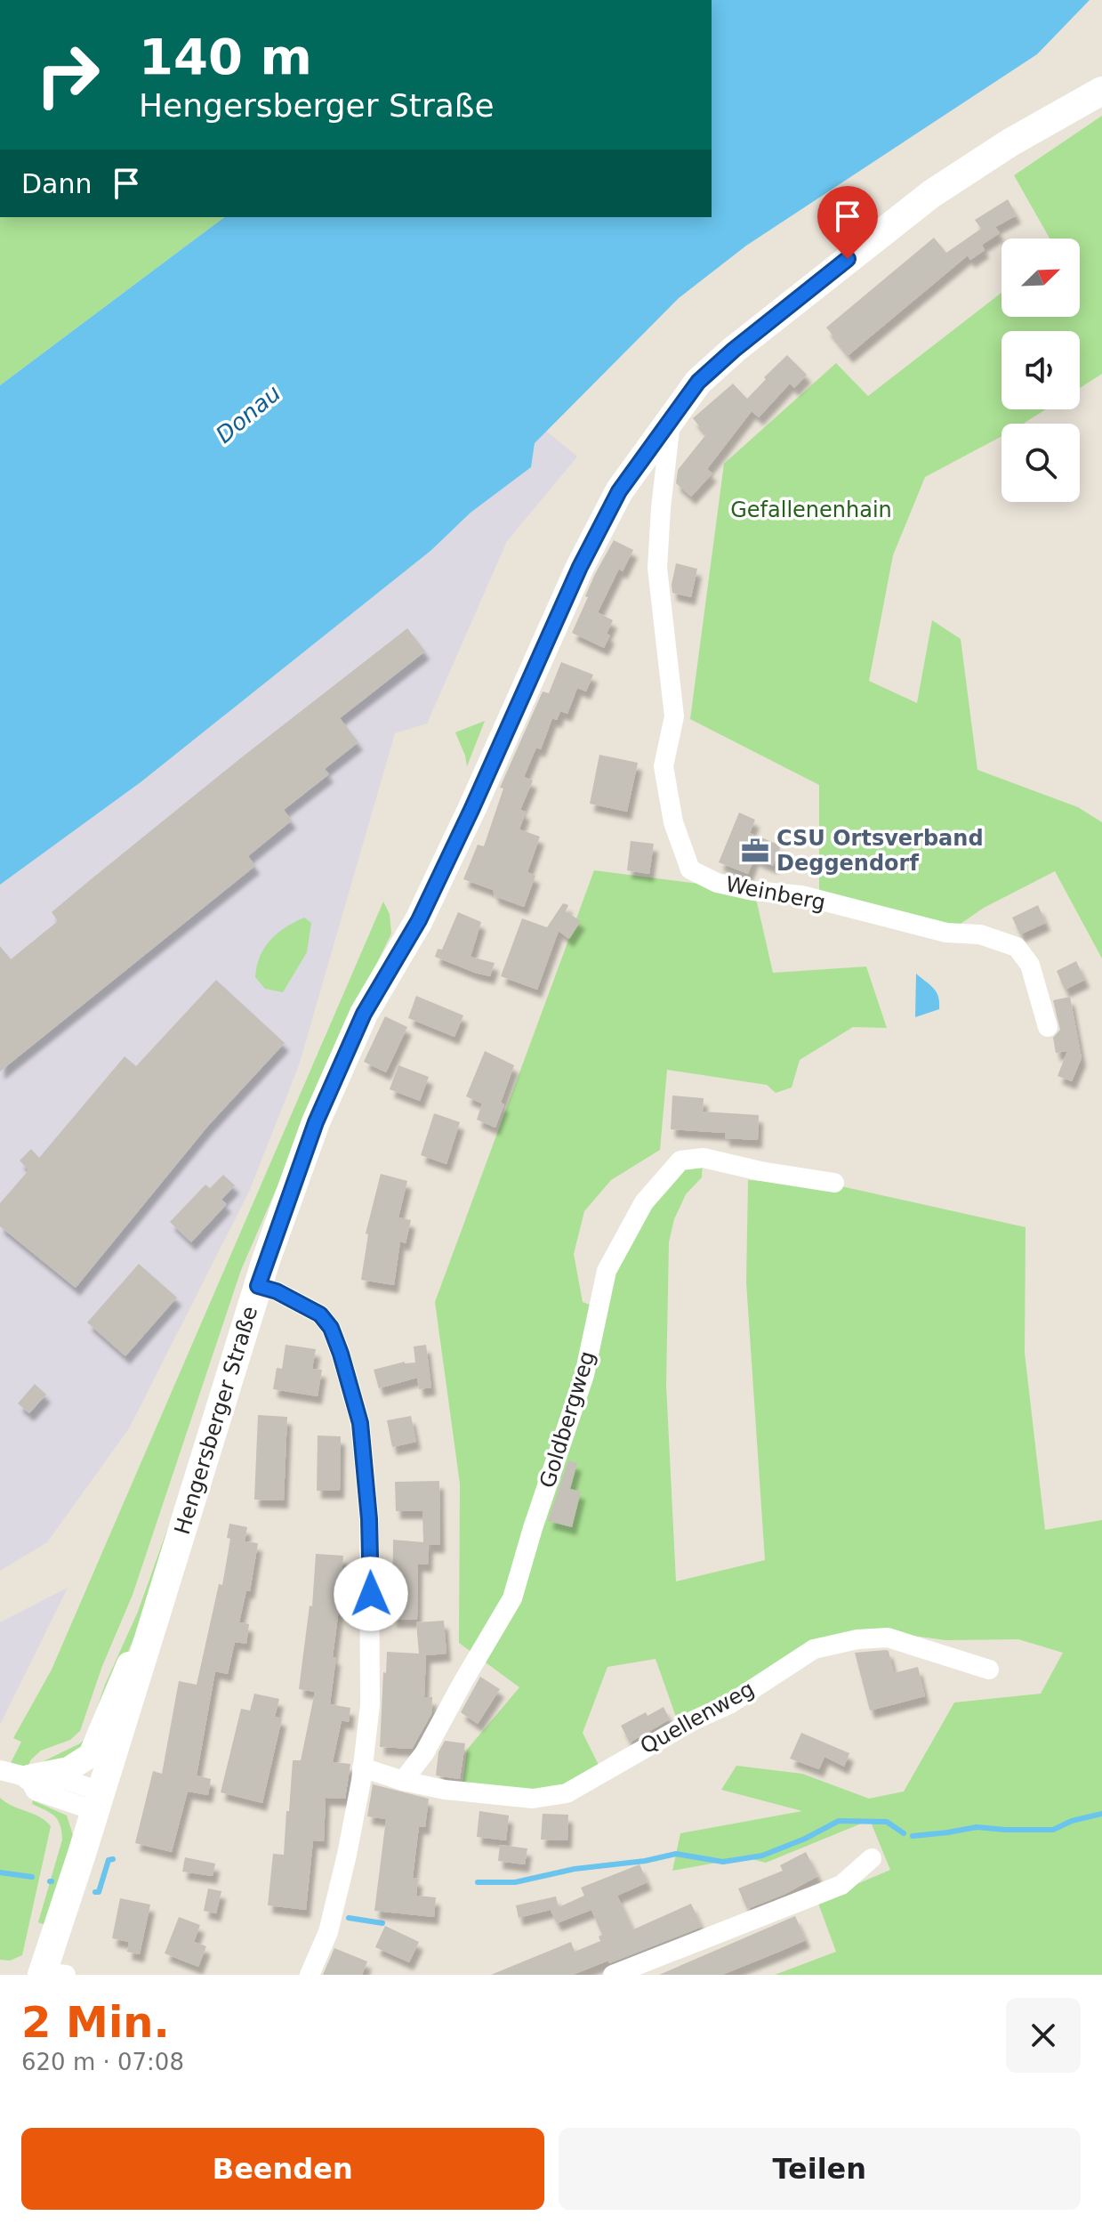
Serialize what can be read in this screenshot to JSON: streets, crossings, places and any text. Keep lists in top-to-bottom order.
{
  "streets": {
    "main road": ["Hengersberger Straße"],
    "street": ["Weinberg", "Goldbergweg", "Quellenweg"]
  },
  "crossings": [
    ["Weinberg", "Hengersberger Straße"],
    ["Goldbergweg", "Quellenweg"]
  ],
  "water": ["Donau"],
  "parks": ["Gefallenenhain"],
  "places": {
    "office": ["CSU Ortsverband Deggendorf"]
  },
  "north": "top right",
  "page": {
    "turn": ["140 m", "Hengersberger Straße"],
    "then": "Dann",
    "heading": ["2 Min.", "620 m · 07:08"],
    "buttons": ["Beenden", "Teilen"]
  }
}
